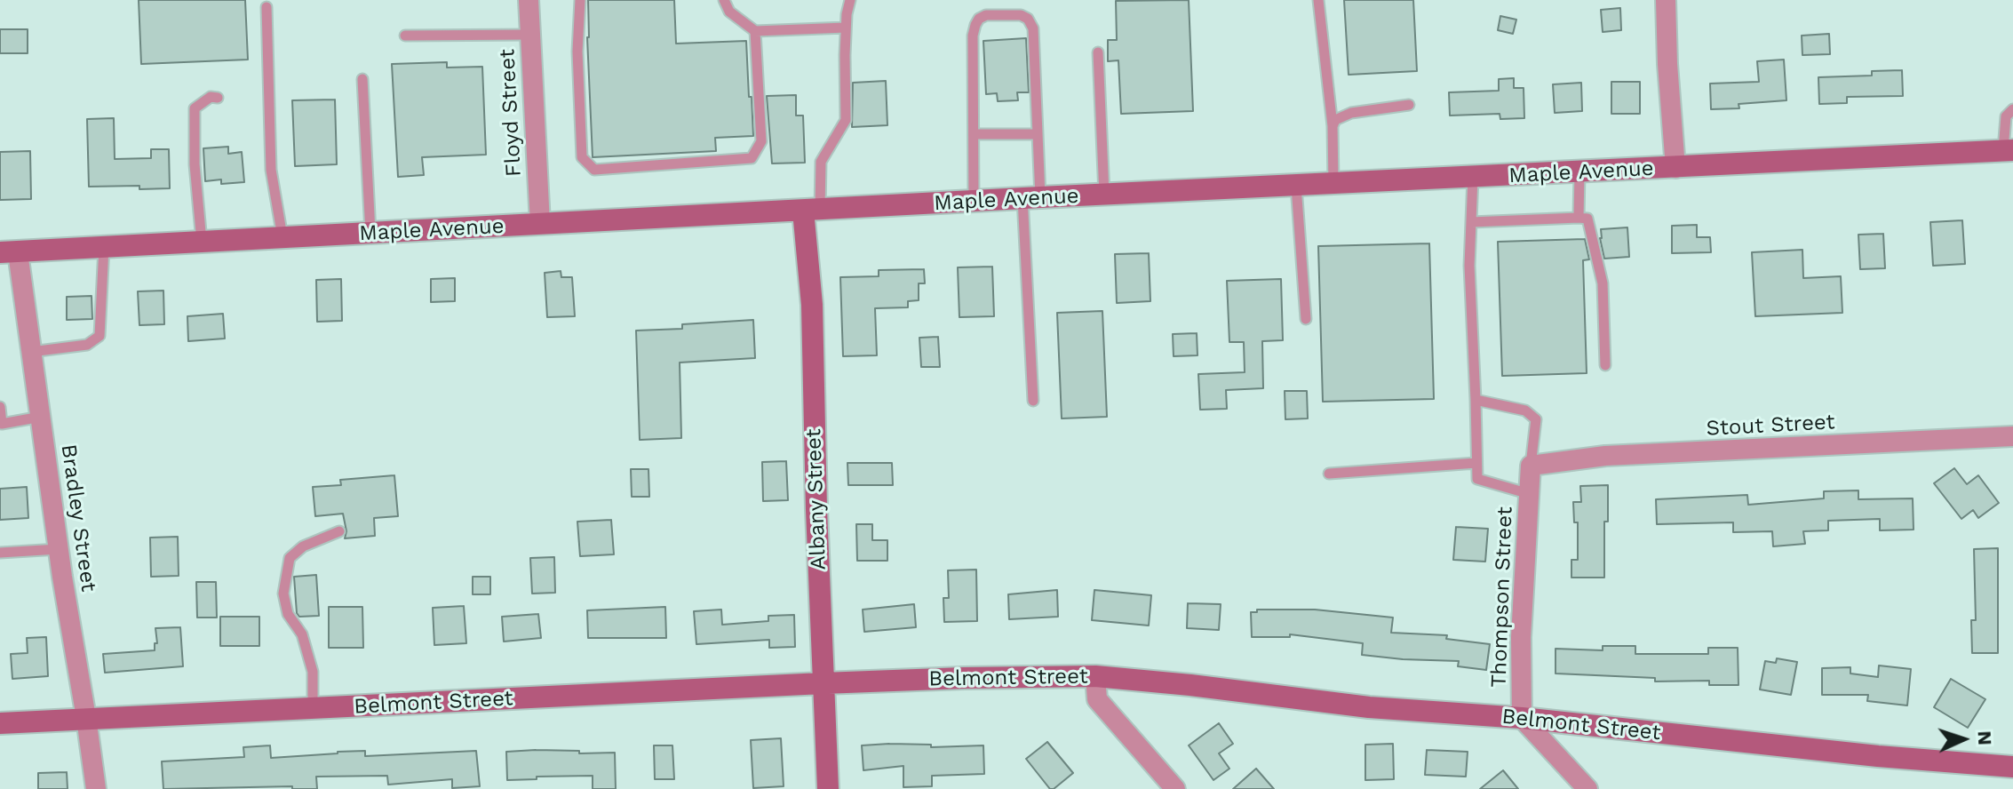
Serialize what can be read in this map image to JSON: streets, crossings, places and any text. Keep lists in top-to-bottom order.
{
  "streets": {
    "street": [
      "Floyd Street",
      "Maple Avenue",
      "Stout Street",
      "Albany Street",
      "Bradley Street",
      "Thompson Street",
      "Belmont Street"
    ]
  },
  "crossings": [
    ["Floyd Street", "Maple Avenue"],
    ["Maple Avenue", "Albany Street"],
    ["Maple Avenue", "Bradley Street"],
    ["Stout Street", "Thompson Street"],
    ["Albany Street", "Belmont Street"],
    ["Bradley Street", "Belmont Street"],
    ["Thompson Street", "Belmont Street"]
  ],
  "north": "right"
}
